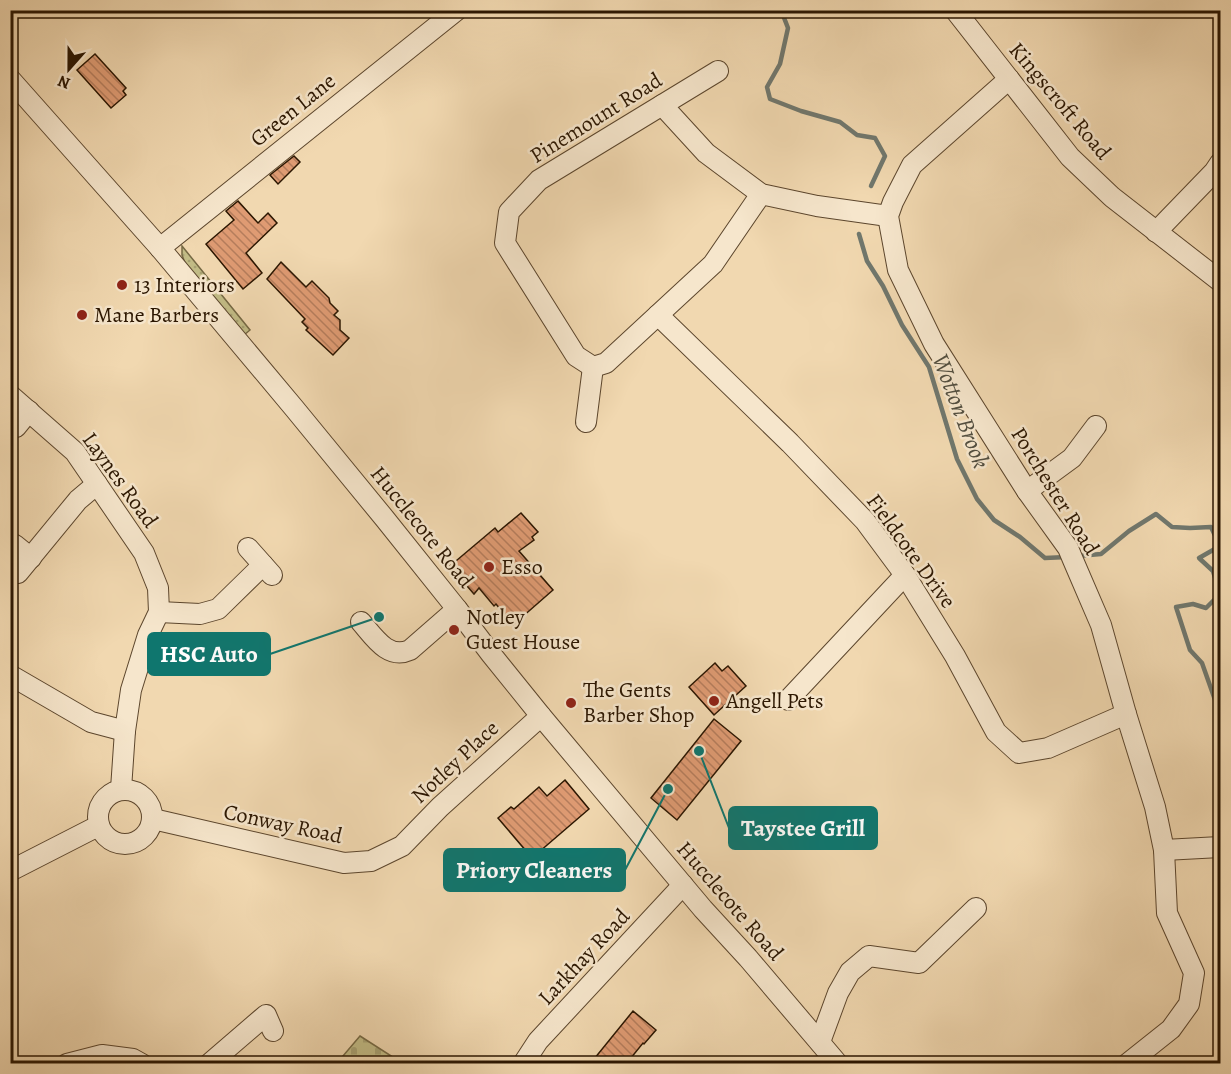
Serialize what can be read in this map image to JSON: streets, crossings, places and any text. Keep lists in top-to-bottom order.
{
  "streets": {
    "street": [
      "Kingscroft Road",
      "Green Lane",
      "Pinemount Road",
      "Laynes Road",
      "Porchester Road",
      "Hucclecote Road",
      "Fieldcote Drive",
      "Notley Place",
      "Conway Road",
      "Larkhay Road"
    ]
  },
  "crossings": [
    ["Green Lane", "Hucclecote Road"],
    ["Porchester Road", "Fieldcote Drive"],
    ["Hucclecote Road", "Notley Place"],
    ["Hucclecote Road", "Larkhay Road"],
    ["Notley Place", "Conway Road"]
  ],
  "water": ["Wotton Brook"],
  "places": [
    "13 Interiors",
    "Mane Barbers",
    "Esso",
    "HSC Auto",
    "Notley Guest House",
    "Angell Pets",
    "The Gents Barber Shop",
    "Taystee Grill",
    "Priory Cleaners"
  ],
  "north": "bottom"
}
